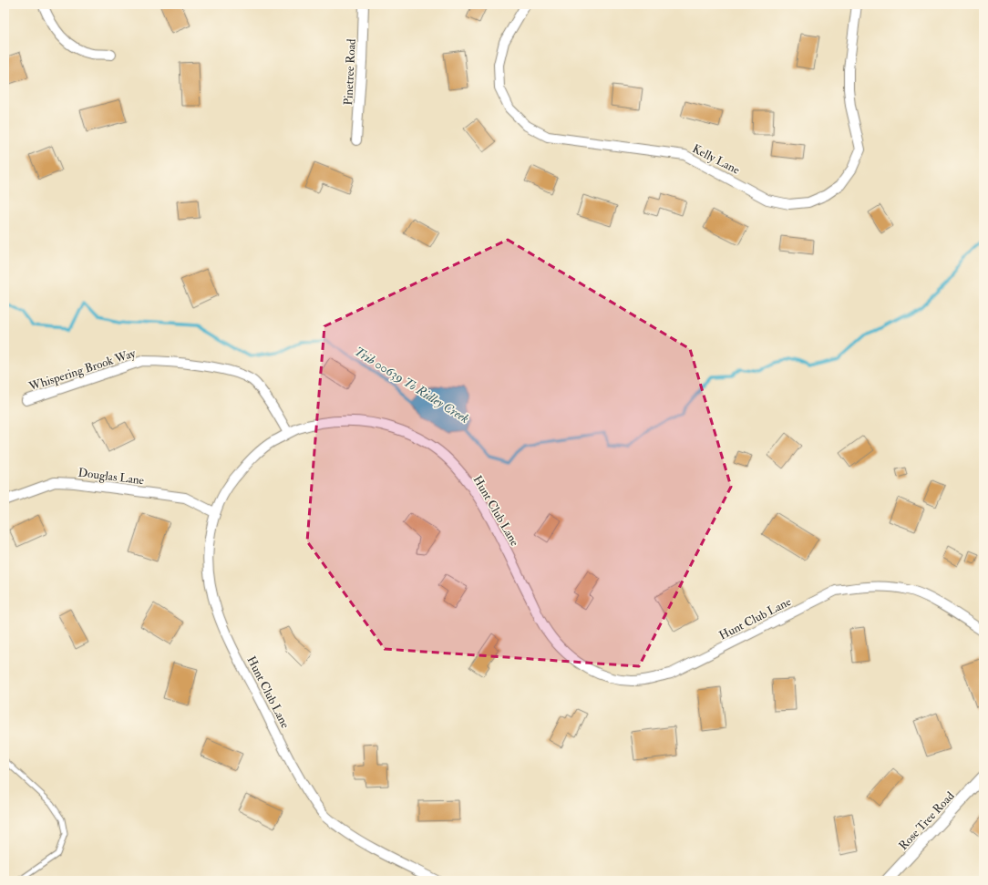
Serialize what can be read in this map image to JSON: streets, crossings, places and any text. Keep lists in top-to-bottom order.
{
  "streets": {
    "street": [
      "Pinetree Road",
      "Kelly Lane",
      "Whispering Brook Way",
      "Douglas Lane",
      "Hunt Club Lane",
      "Rose Tree Road"
    ]
  },
  "crossings": [
    ["Whispering Brook Way", "Hunt Club Lane"],
    ["Douglas Lane", "Hunt Club Lane"]
  ],
  "water": ["Trib 00639 To Ridley Creek"]
}
